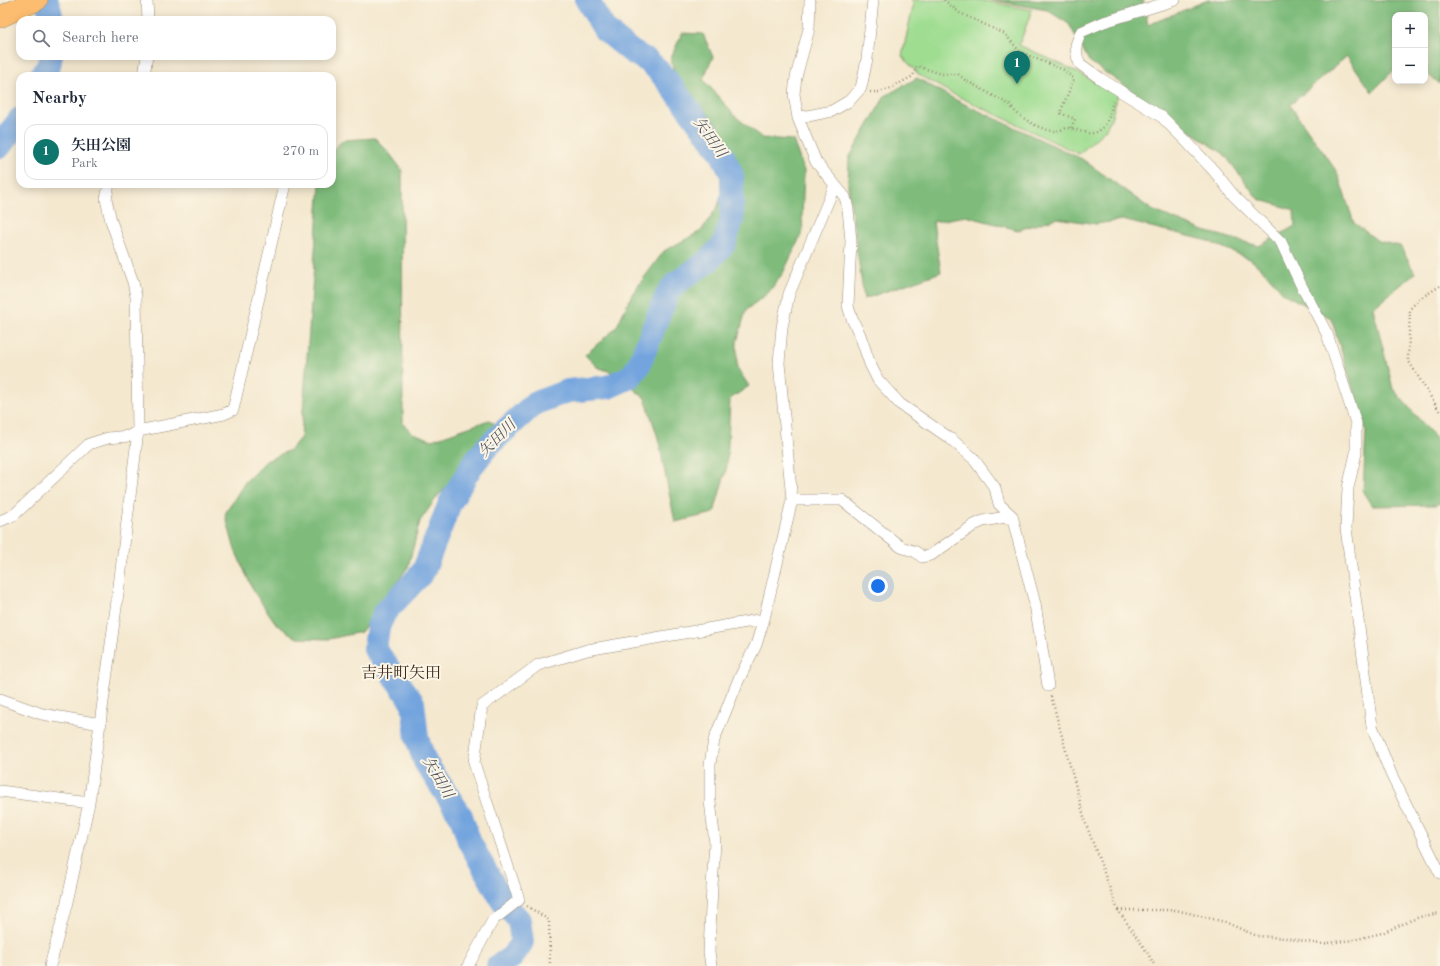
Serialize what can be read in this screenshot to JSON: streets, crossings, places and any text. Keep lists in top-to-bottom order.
{
  "districts": ["吉井町矢田"],
  "water": ["矢田川"],
  "page": {
    "map_buttons": ["+", "−"],
    "search": "Search here",
    "pins": "1",
    "heading": "Nearby",
    "list": [
      {
        "mark": "1",
        "name": "矢田公園",
        "note": "Park",
        "value": "270 m"
      }
    ]
  }
}
